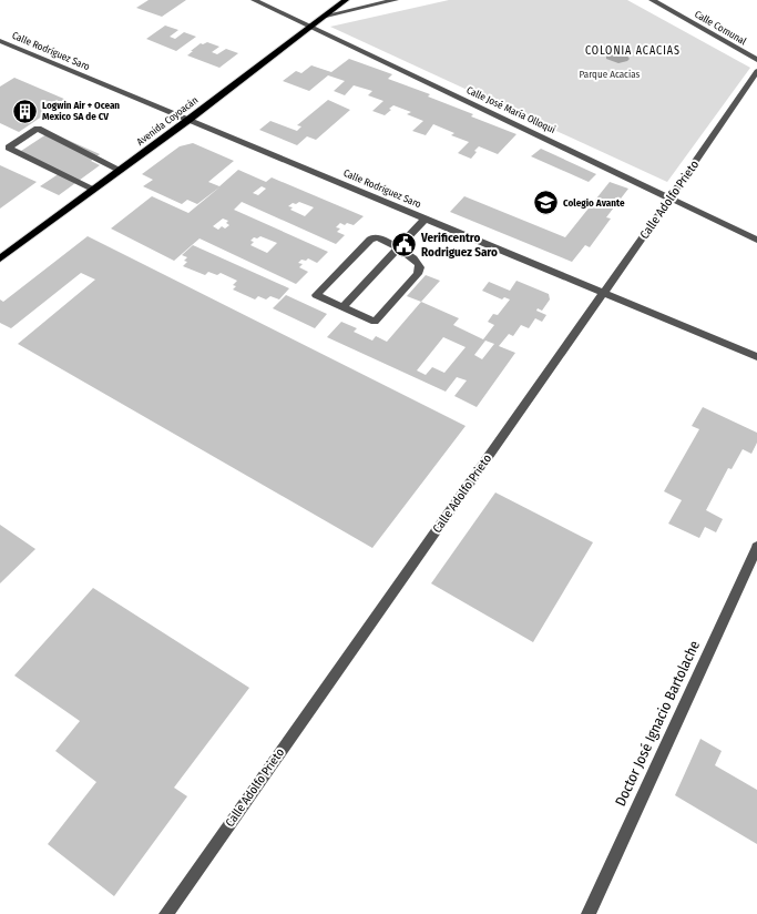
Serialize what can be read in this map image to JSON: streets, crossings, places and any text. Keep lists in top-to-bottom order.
{
  "streets": {
    "main road": ["Avenida Coyoacán"],
    "street": [
      "Calle Comunal",
      "Calle Rodríguez Saro",
      "Calle José María Olloqui",
      "Calle Adolfo Prieto",
      "Doctor José Ignacio Bartolache"
    ]
  },
  "crossings": [
    ["Calle Rodríguez Saro", "Avenida Coyoacán"],
    ["Calle Rodríguez Saro", "Calle Adolfo Prieto"],
    ["Calle José María Olloqui", "Avenida Coyoacán"],
    ["Calle José María Olloqui", "Calle Adolfo Prieto"]
  ],
  "districts": ["COLONIA ACACIAS"],
  "parks": ["Parque Acacias"],
  "places": {
    "building": ["Logwin Air + Ocean Mexico SA de CV"],
    "school or university": ["Colegio Avante"],
    "public building": ["Verificentro Rodriguez Saro"]
  }
}
